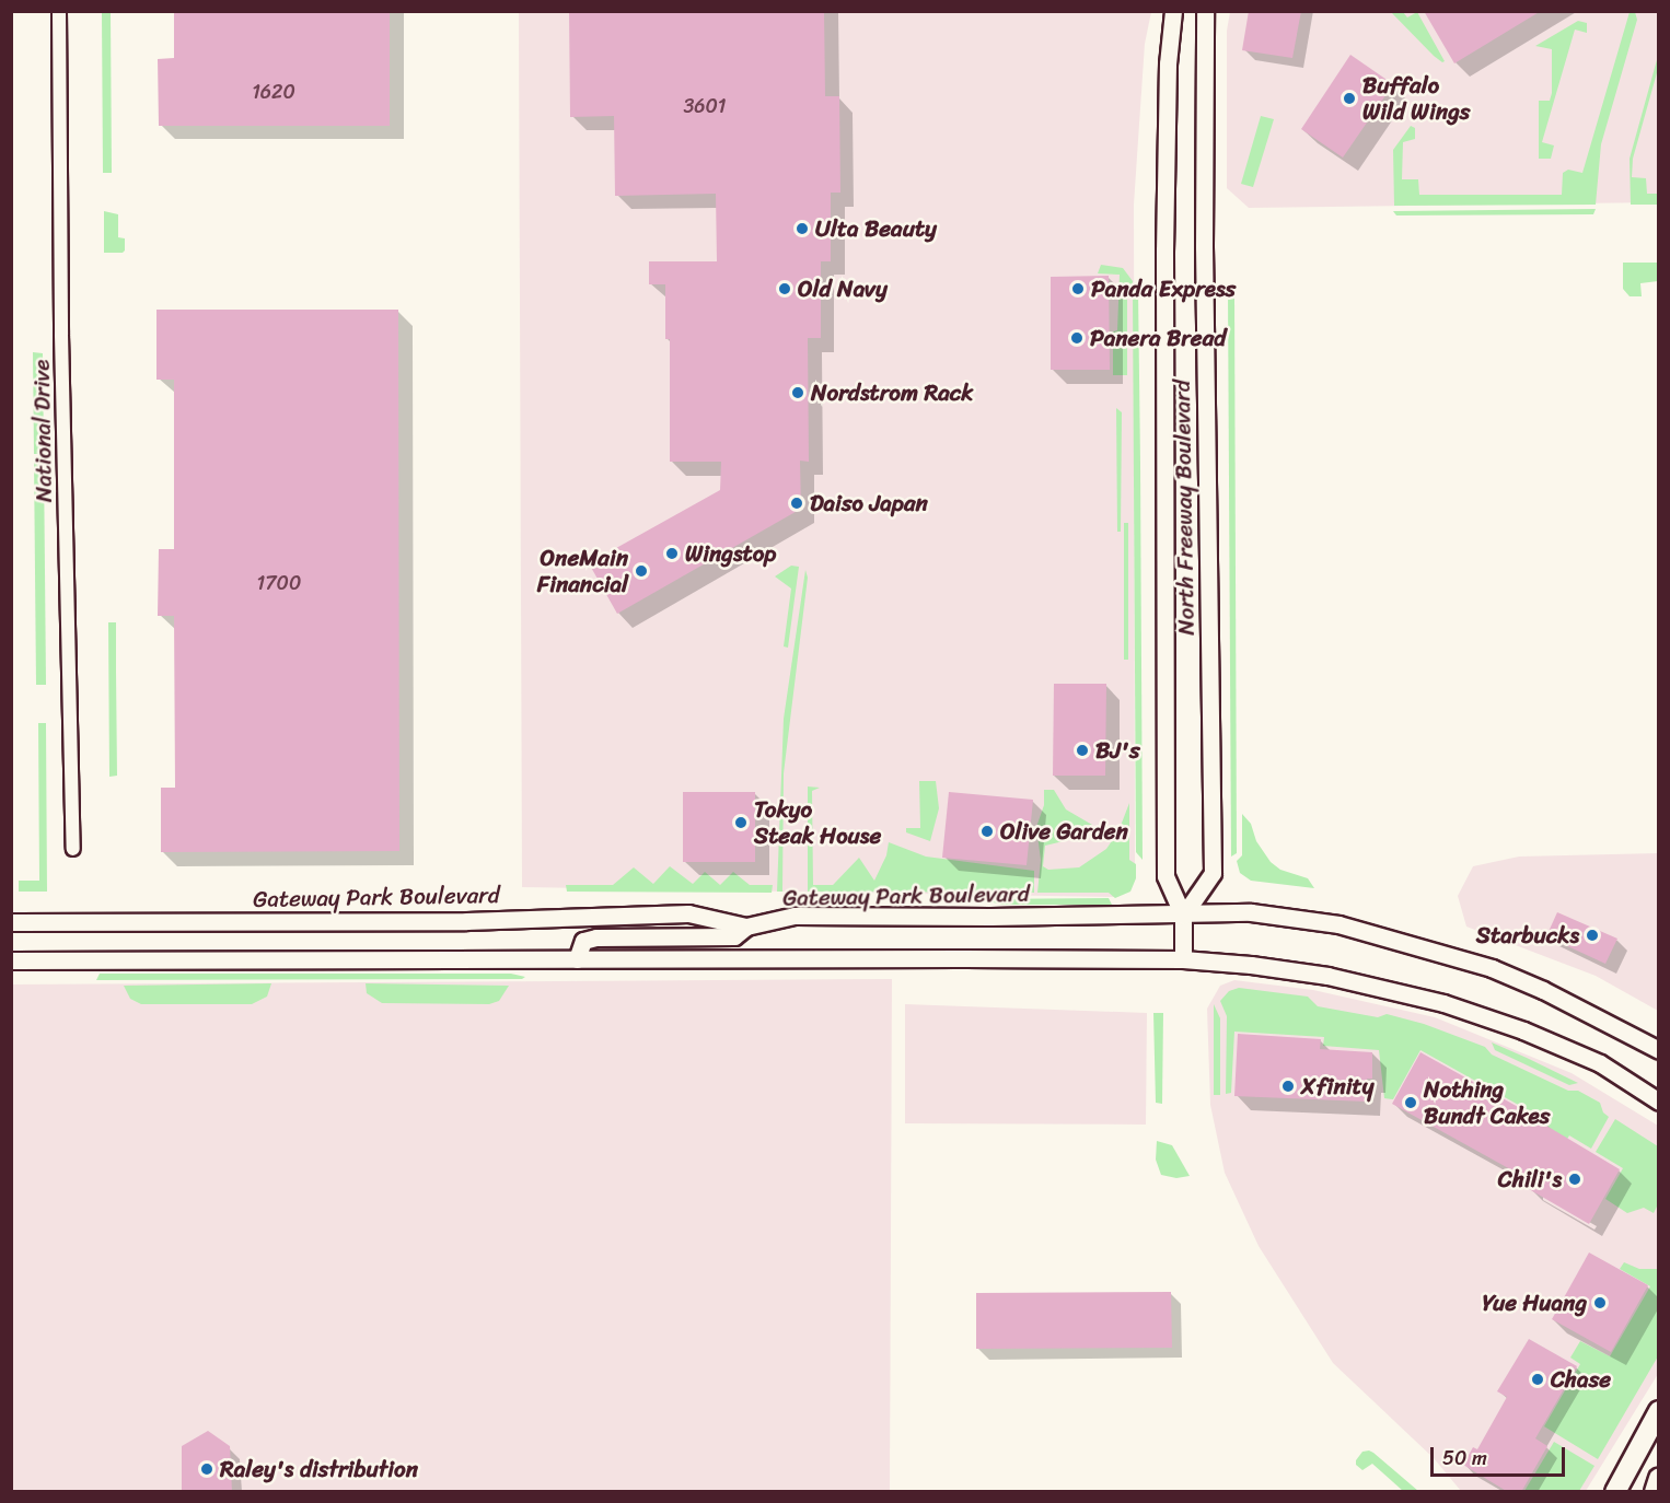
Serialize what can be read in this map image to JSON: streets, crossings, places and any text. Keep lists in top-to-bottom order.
{
  "streets": {
    "street": ["National Drive", "North Freeway Boulevard", "Gateway Park Boulevard"]
  },
  "crossings": [
    ["North Freeway Boulevard", "Gateway Park Boulevard"]
  ],
  "places": [
    "Buffalo Wild Wings",
    "Ulta Beauty",
    "Old Navy",
    "Panda Express",
    "Panera Bread",
    "Nordstrom Rack",
    "Daiso Japan",
    "Wingstop",
    "OneMain Financial",
    "BJ's",
    "Tokyo Steak House",
    "Olive Garden",
    "Starbucks",
    "Xfinity",
    "Nothing Bundt Cakes",
    "Chili's",
    "Yue Huang",
    "Chase",
    "Raley's distribution"
  ],
  "house_numbers": ["1620", "3601", "1700"],
  "scale_bar": "50 m"
}
